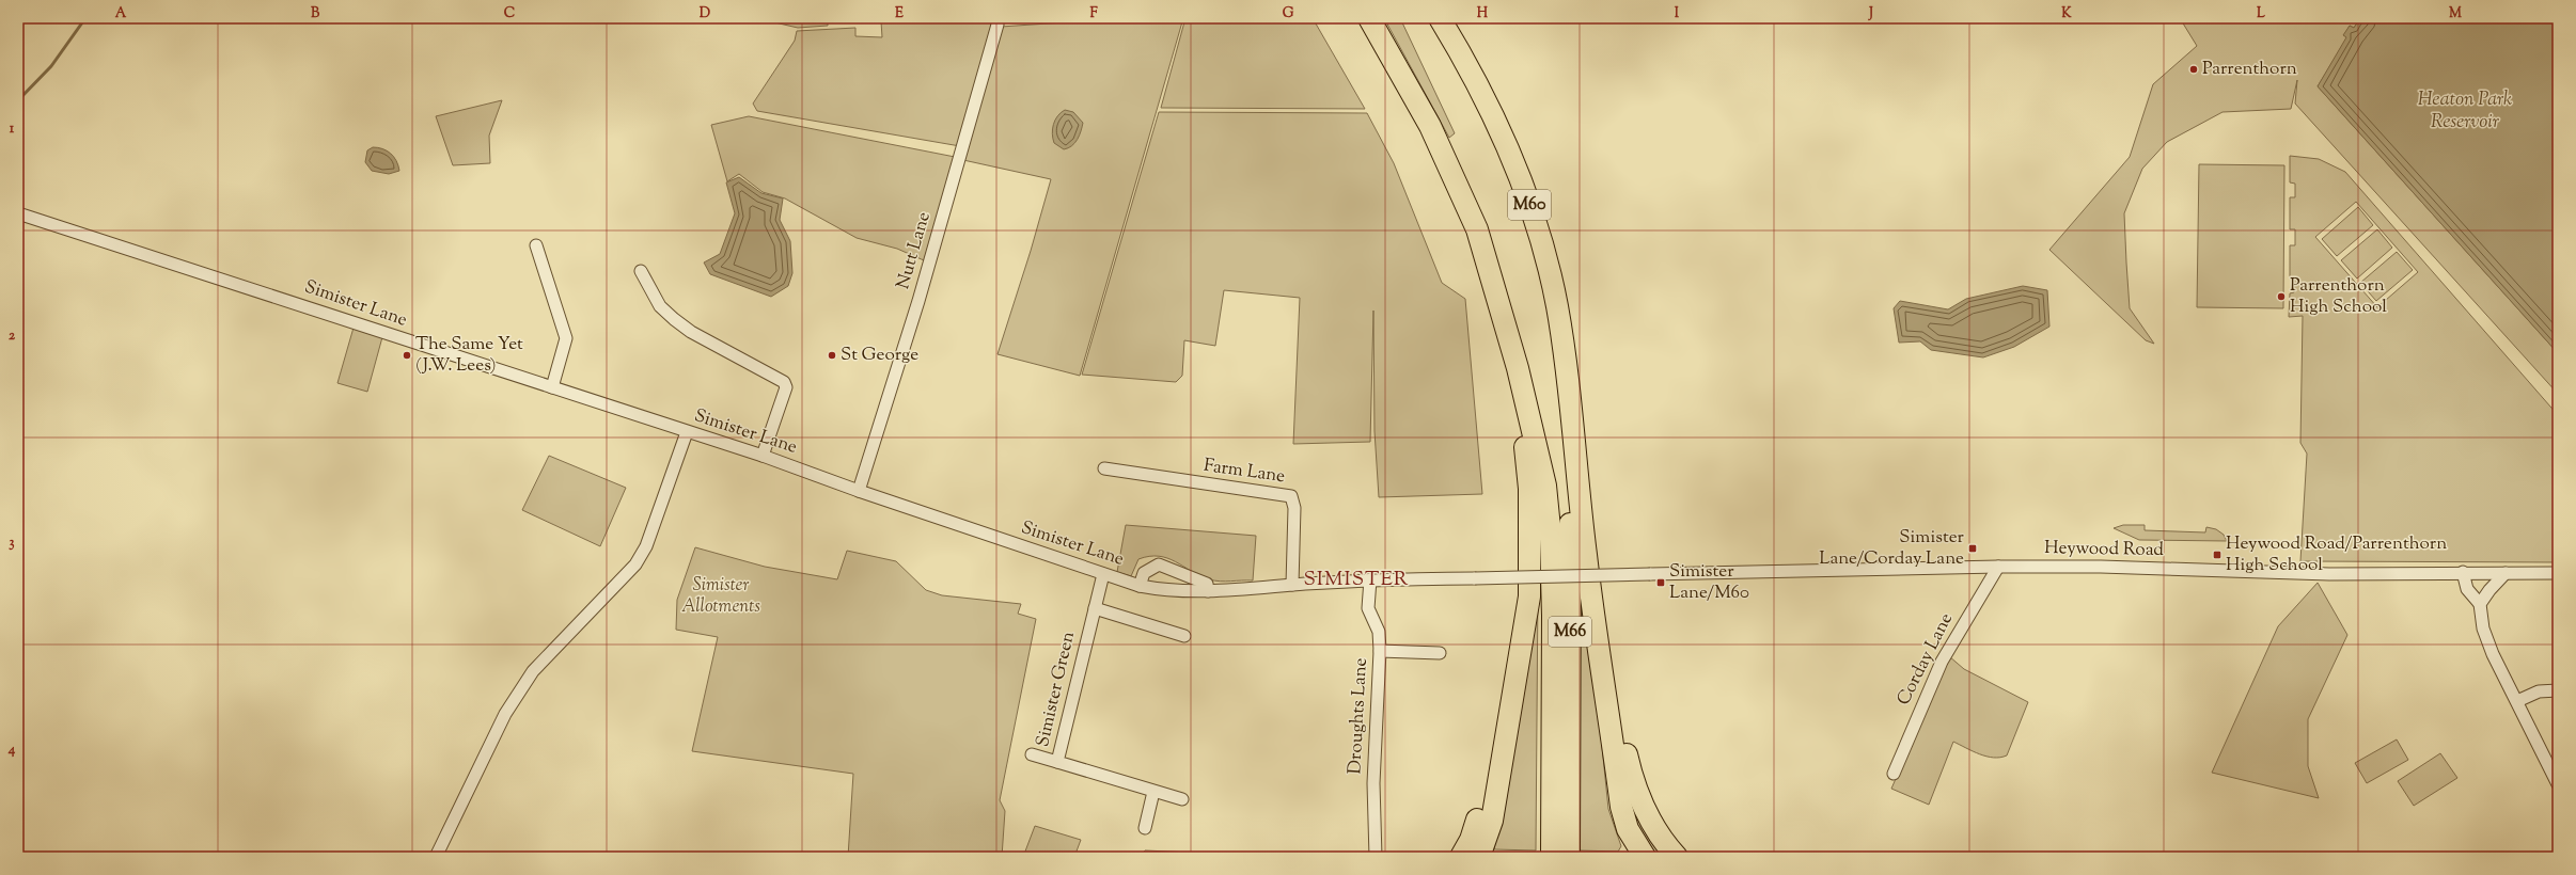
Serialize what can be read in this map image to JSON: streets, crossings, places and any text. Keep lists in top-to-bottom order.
{
  "streets": {
    "highway": ["M60", "M66"],
    "street": [
      "Nutt Lane",
      "Simister Lane",
      "Farm Lane",
      "Heywood Road",
      "Corday Lane",
      "Simister Green",
      "Droughts Lane"
    ]
  },
  "crossings": [
    ["M60", "M66"],
    ["Nutt Lane", "Simister Lane"],
    ["Simister Lane", "Farm Lane"],
    ["Simister Lane", "Heywood Road"],
    ["Simister Lane", "Simister Green"],
    ["Simister Lane", "Droughts Lane"],
    ["Heywood Road", "Corday Lane"]
  ],
  "districts": ["SIMISTER"],
  "water": ["Heaton Park Reservoir"],
  "parks": ["Simister Allotments"],
  "places": {
    "other": [
      "Parrenthorn",
      "Parrenthorn High School",
      "The Same Yet (J.W. Lees)",
      "St George"
    ],
    "transit": ["Simister Lane/Corday Lane", "Heywood Road/Parrenthorn High School", "Simister Lane/M60"]
  },
  "grid": {
    "columns": [
      "A",
      "B",
      "C",
      "D",
      "E",
      "F",
      "G",
      "H",
      "I",
      "J",
      "K",
      "L",
      "M"
    ],
    "rows": [
      "1",
      "2",
      "3",
      "4"
    ]
  }
}
